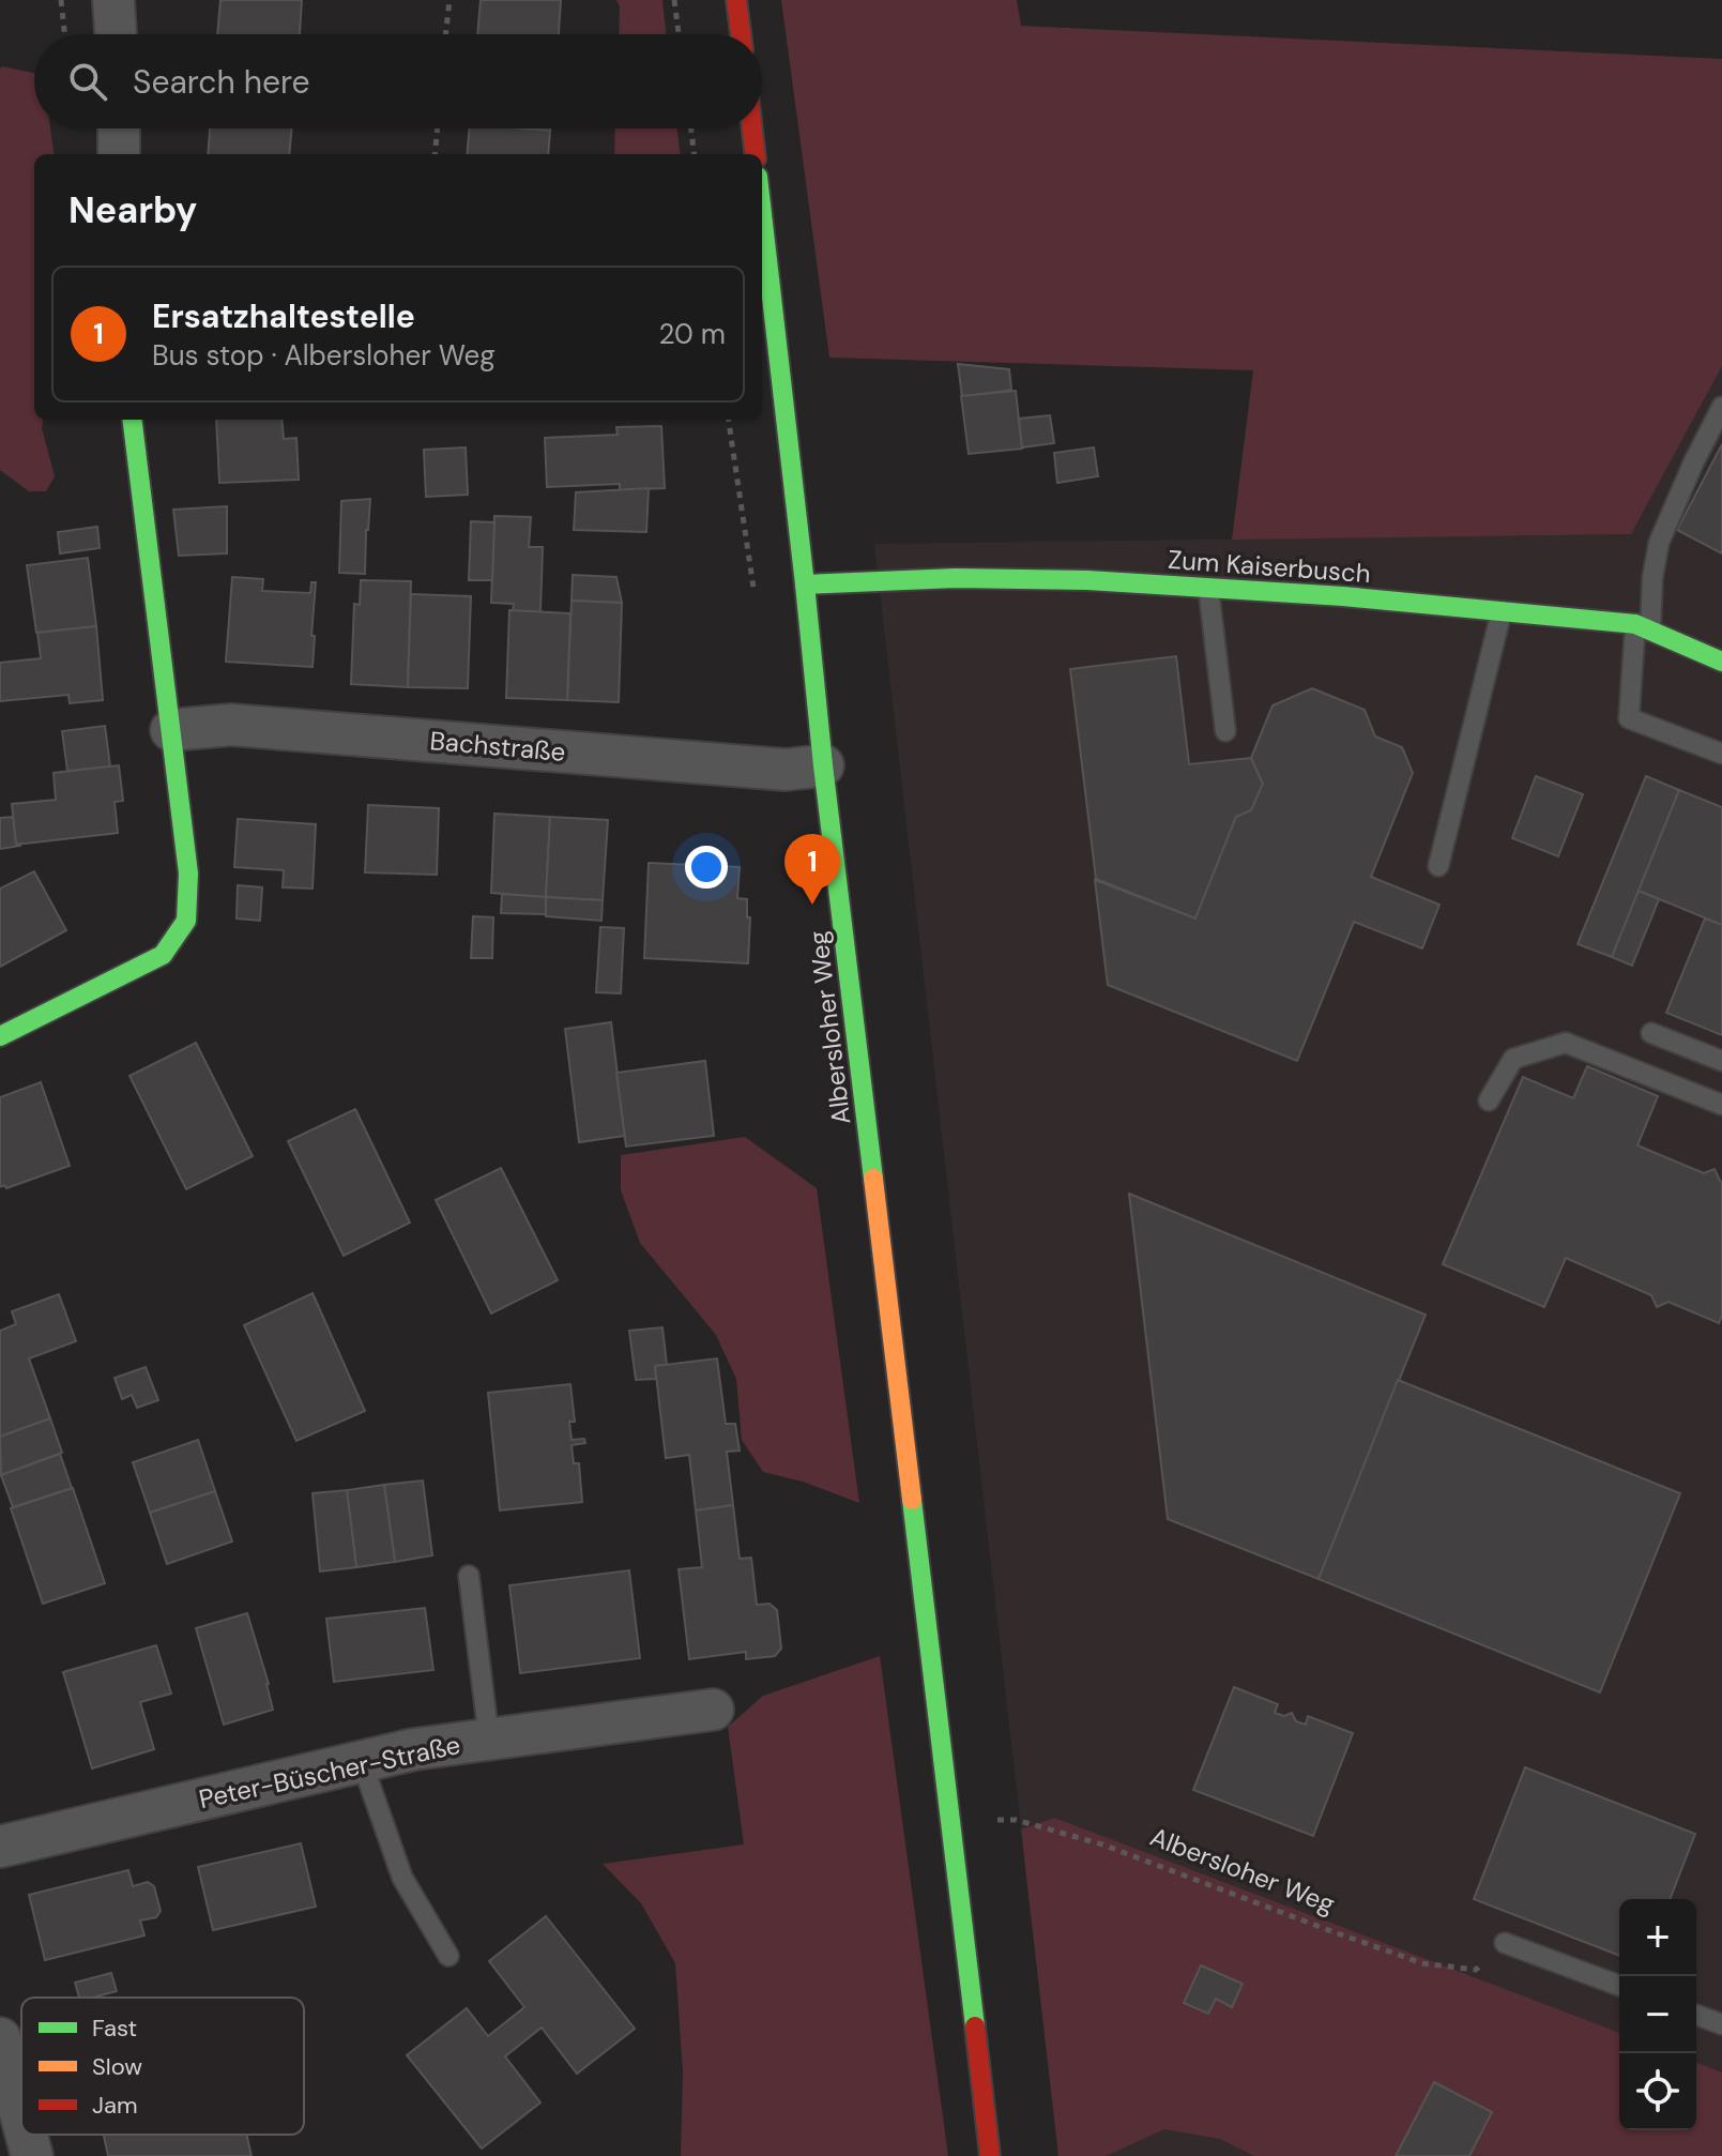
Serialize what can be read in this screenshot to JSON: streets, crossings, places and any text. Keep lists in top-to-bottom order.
{
  "streets": {
    "main road": ["Zum Kaiserbusch", "Albersloher Weg"],
    "street": ["Bachstraße", "Peter-Büscher-Straße"]
  },
  "crossings": [
    ["Zum Kaiserbusch", "Albersloher Weg"],
    ["Bachstraße", "Albersloher Weg"]
  ],
  "legend": ["Fast", "Slow", "Jam"],
  "page": {
    "search": "Search here",
    "heading": "Nearby",
    "list": [
      {
        "mark": "1",
        "name": "Ersatzhaltestelle",
        "note": "Bus stop · Albersloher Weg",
        "value": "20 m"
      }
    ],
    "pins": "1",
    "map_buttons": ["+", "−"]
  }
}
